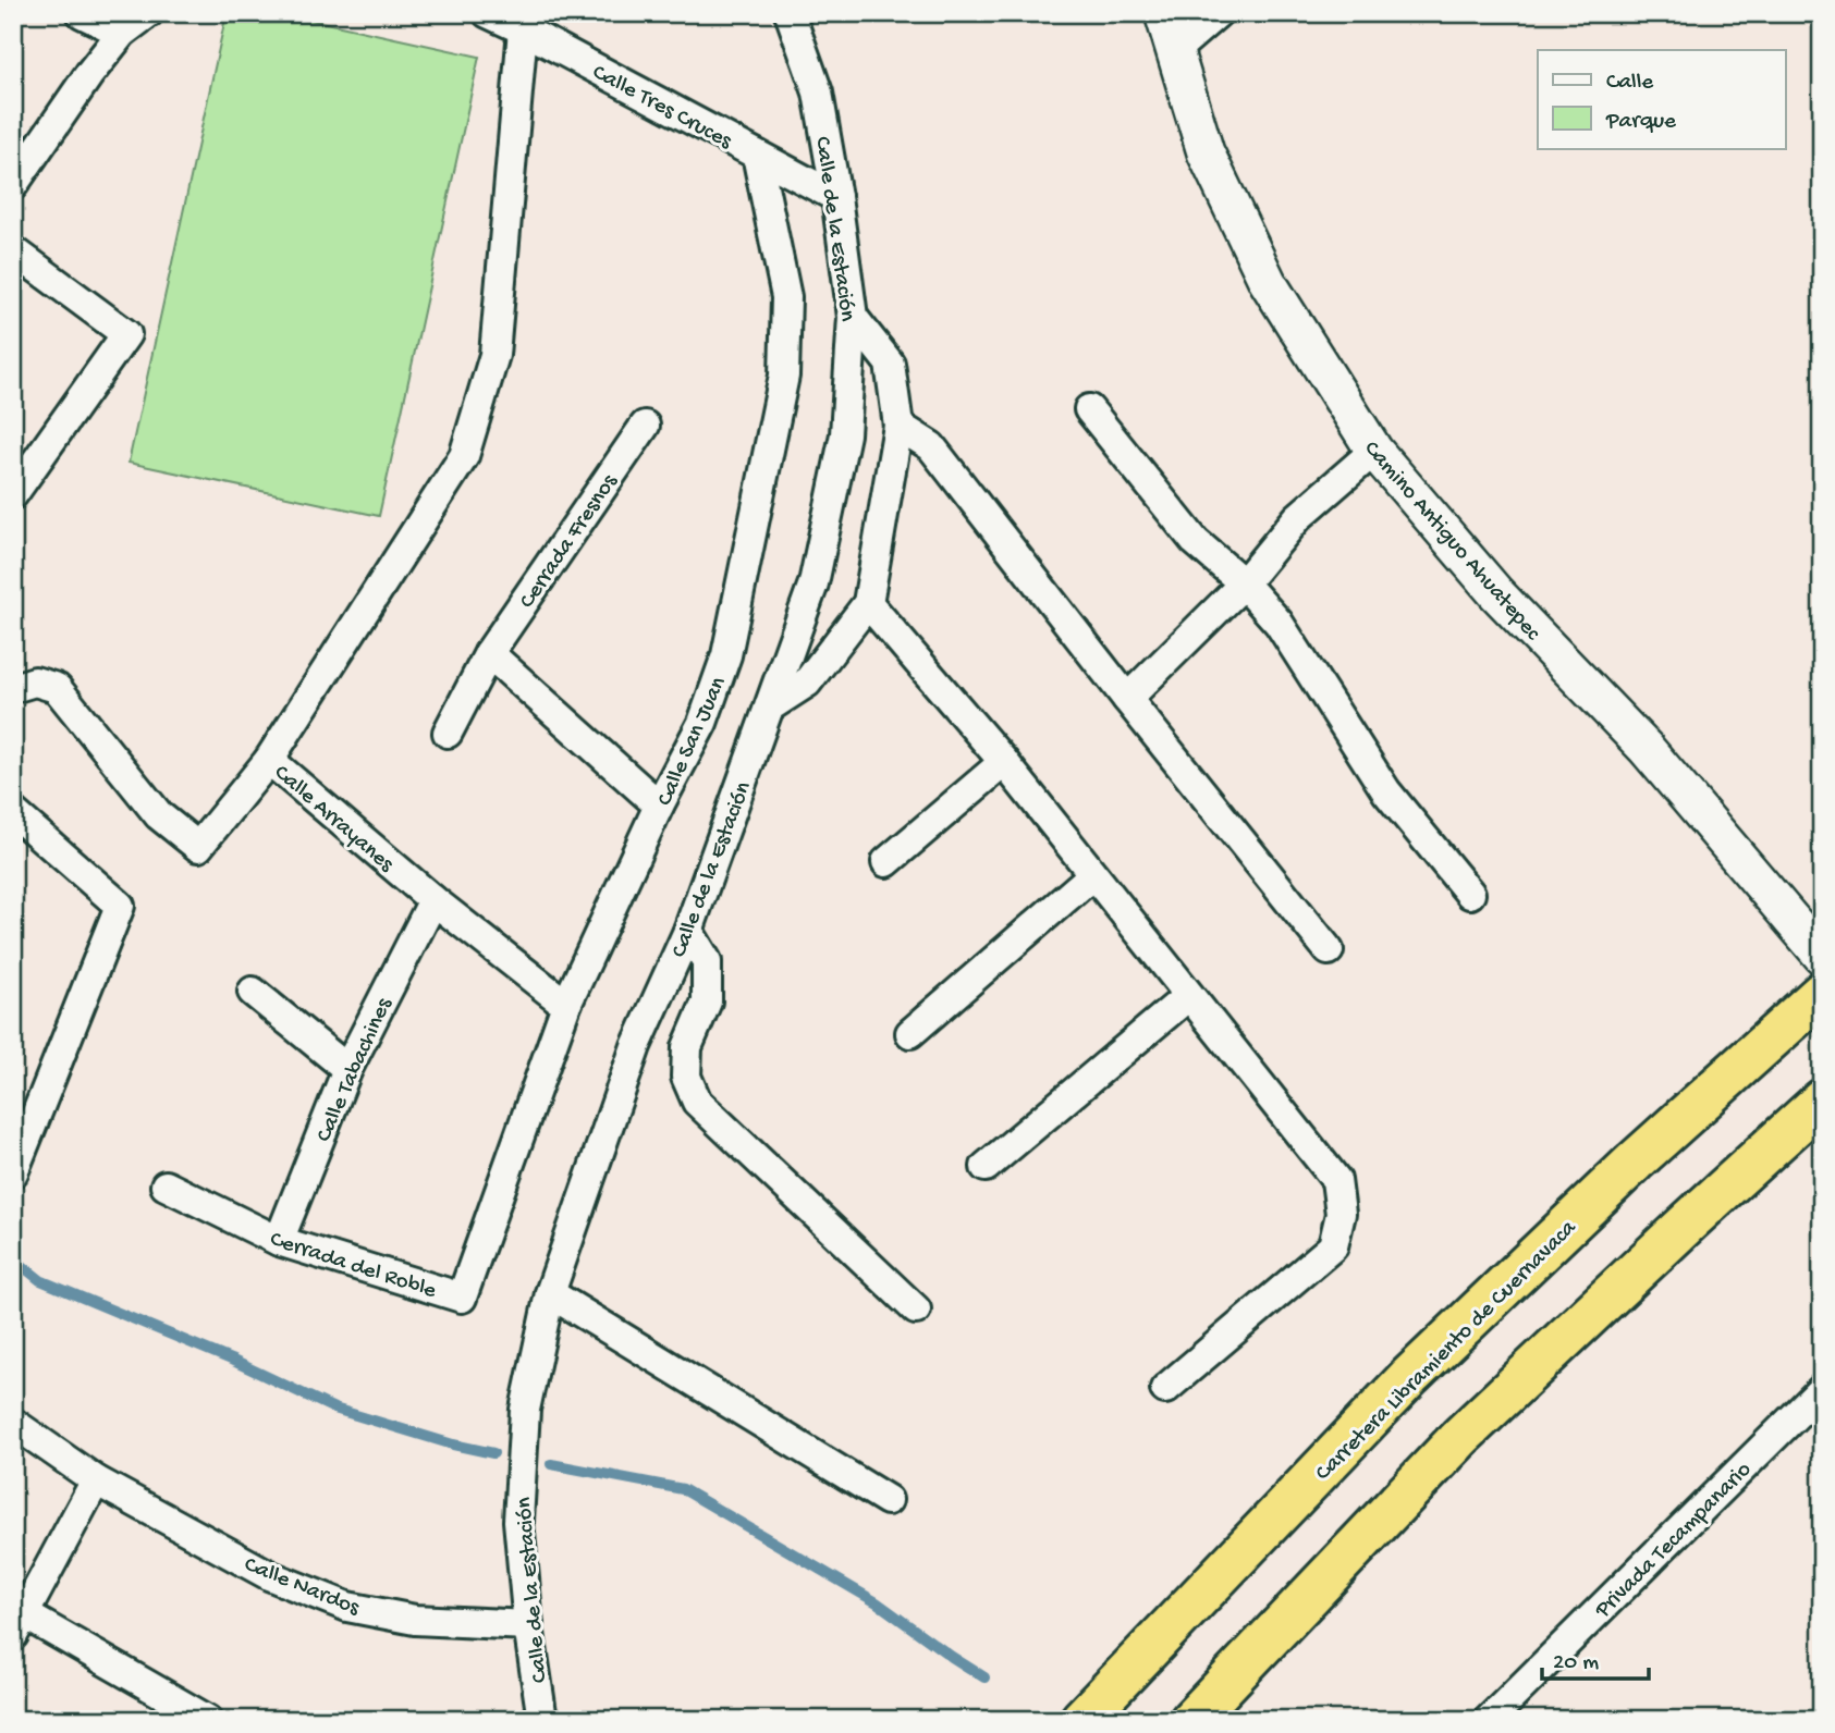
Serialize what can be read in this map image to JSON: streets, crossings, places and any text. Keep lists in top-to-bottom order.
{
  "streets": {
    "highway": ["Carretera Libramiento de Cuernavaca"],
    "street": [
      "Calle Tres Cruces",
      "Calle de la Estación",
      "Camino Antiguo Ahuatepec",
      "Cerrada Fresnos",
      "Calle San Juan",
      "Calle Arrayanes",
      "Calle Tabachines",
      "Cerrada del Roble",
      "Privada Tecampanario",
      "Calle Nardos"
    ]
  },
  "crossings": [
    ["Calle Tres Cruces", "Calle de la Estación"],
    ["Calle Tres Cruces", "Calle San Juan"],
    ["Calle de la Estación", "Calle Nardos"],
    ["Calle San Juan", "Calle Arrayanes"],
    ["Calle San Juan", "Cerrada del Roble"],
    ["Calle Arrayanes", "Calle Tabachines"],
    ["Calle Tabachines", "Cerrada del Roble"]
  ],
  "legend": ["Calle", "Parque"],
  "scale_bar": "20 m"
}
